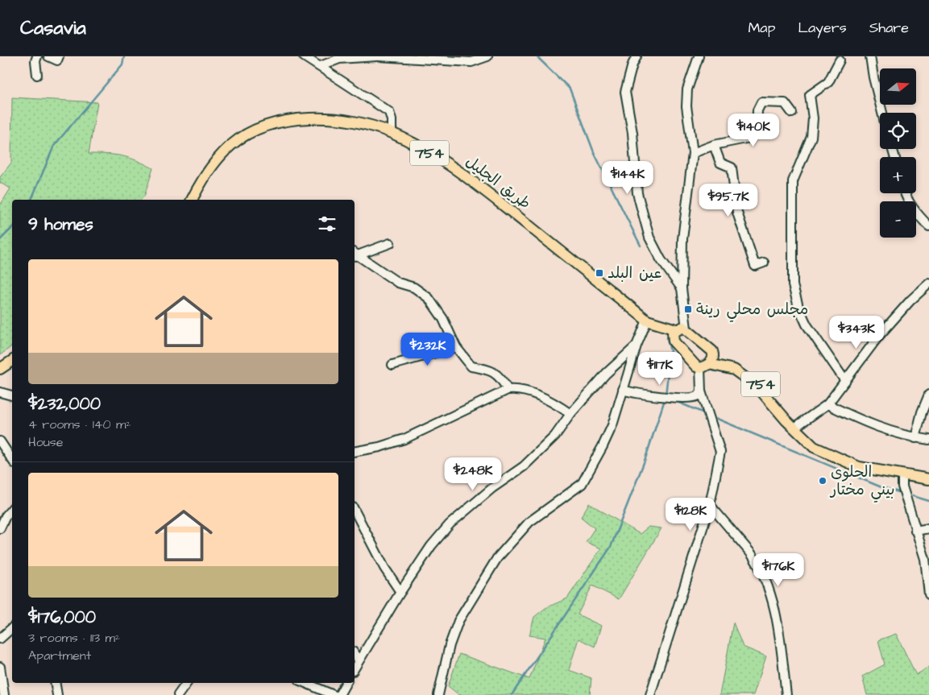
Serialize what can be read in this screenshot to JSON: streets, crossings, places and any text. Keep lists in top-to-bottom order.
{
  "streets": {
    "main road": ["754", "طريق الجليل"]
  },
  "places": {
    "transit": ["عين البلد", "مجلس محلي رينة"],
    "other": ["الحلوى بيني مختار"]
  },
  "north": "right",
  "page": {
    "header": "Casavia",
    "nav": ["Map", "Layers", "Share"],
    "map_buttons": ["+", "−"],
    "price": [
      "$140K",
      "$144K",
      "$95.7K",
      "$343K",
      "$232K",
      "$117K",
      "$248K",
      "$128K",
      "$176K"
    ],
    "heading": "9 homes",
    "list": [
      {
        "name": "$232,000",
        "note": "4 rooms · 140 m² · House"
      },
      {
        "name": "$176,000",
        "note": "3 rooms · 113 m² · Apartment"
      }
    ]
  }
}
